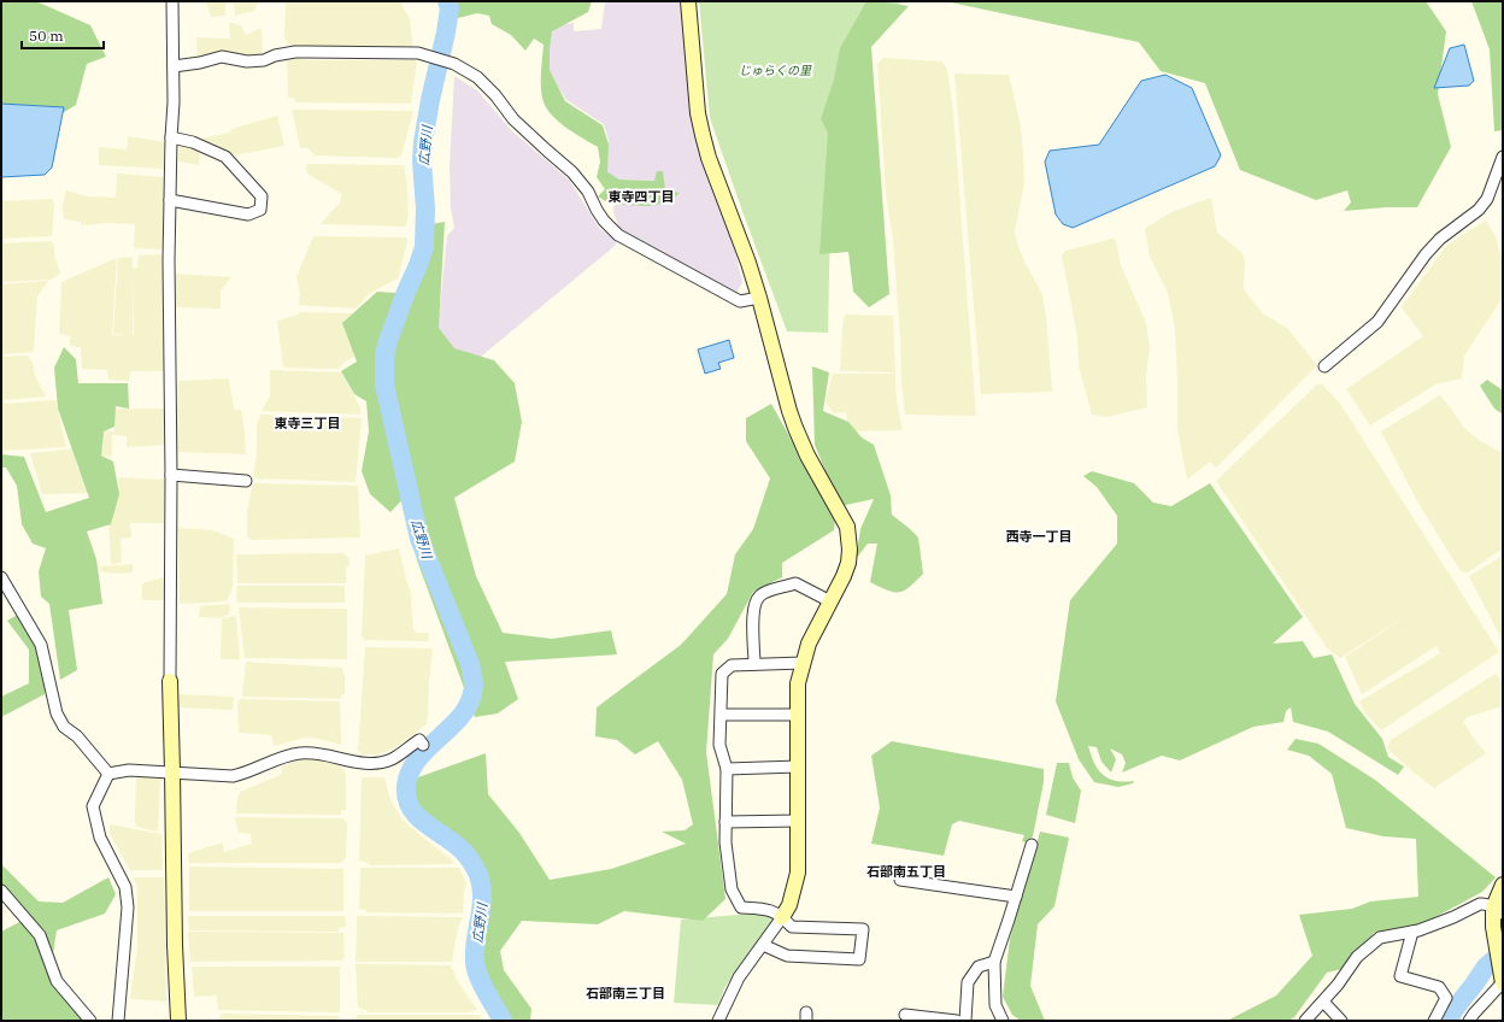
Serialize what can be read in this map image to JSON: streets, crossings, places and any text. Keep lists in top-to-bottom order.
{
  "districts": [
    "東寺四丁目",
    "東寺三丁目",
    "西寺一丁目",
    "石部南五丁目",
    "石部南三丁目"
  ],
  "water": ["広野川"],
  "parks": ["じゅらくの里"],
  "scale_bar": "50 m"
}
